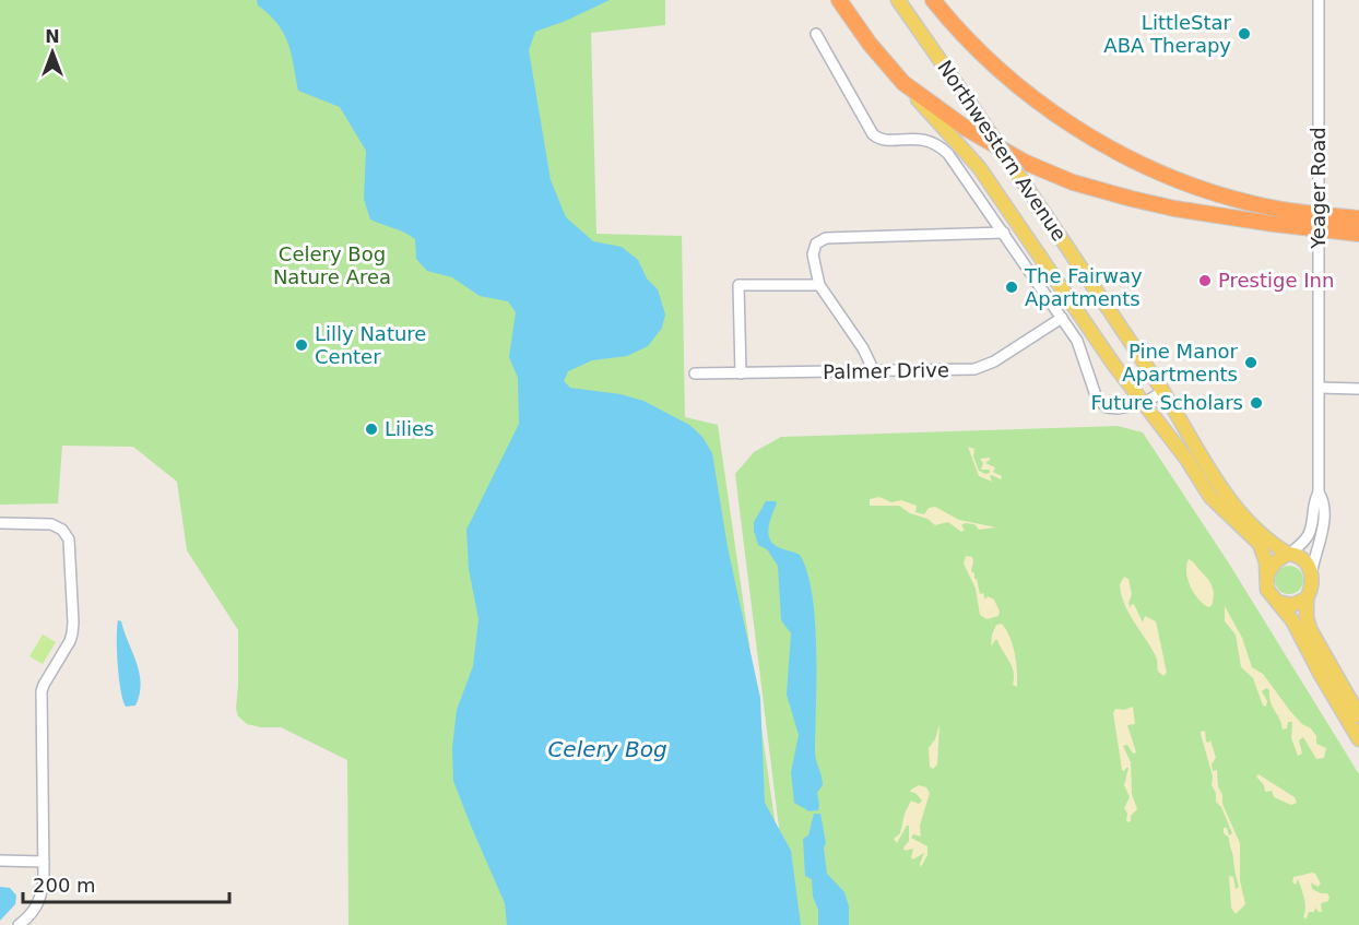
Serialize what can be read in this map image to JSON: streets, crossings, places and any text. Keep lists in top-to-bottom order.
{
  "streets": {
    "main road": ["Northwestern Avenue"],
    "street": ["Yeager Road", "Palmer Drive"]
  },
  "crossings": [
    ["Northwestern Avenue", "Yeager Road"]
  ],
  "water": ["Celery Bog"],
  "parks": ["Celery Bog Nature Area"],
  "places": [
    "LittleStar ABA Therapy",
    "Prestige Inn",
    "The Fairway Apartments",
    "Lilly Nature Center",
    "Pine Manor Apartments",
    "Future Scholars",
    "Lilies"
  ],
  "scale_bar": "200 m",
  "north": "top"
}
